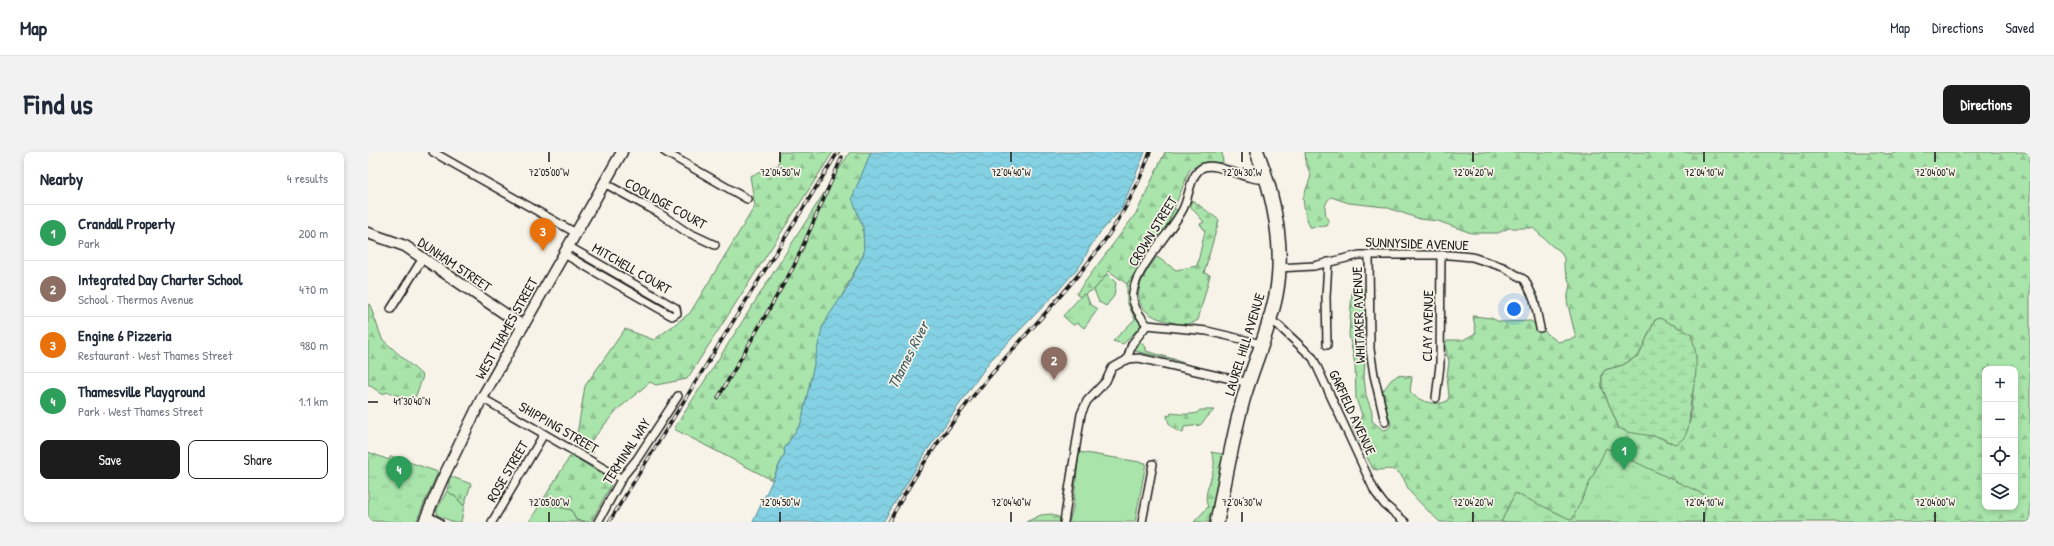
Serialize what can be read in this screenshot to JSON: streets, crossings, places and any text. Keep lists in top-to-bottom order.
{
  "streets": {
    "highway": ["LAUREL HILL AVENUE"],
    "main road": ["DUNHAM STREET", "WEST THAMES STREET"],
    "street": [
      "COOLIDGE COURT",
      "CROWN STREET",
      "SUNNYSIDE AVENUE",
      "MITCHELL COURT",
      "WHITAKER AVENUE",
      "CLAY AVENUE",
      "GARFIELD AVENUE",
      "SHIPPING STREET",
      "TERMINAL WAY",
      "ROSE STREET"
    ]
  },
  "crossings": [
    ["COOLIDGE COURT", "WEST THAMES STREET"],
    ["CROWN STREET", "LAUREL HILL AVENUE"],
    ["SUNNYSIDE AVENUE", "WHITAKER AVENUE"],
    ["SUNNYSIDE AVENUE", "CLAY AVENUE"],
    ["SUNNYSIDE AVENUE", "LAUREL HILL AVENUE"],
    ["DUNHAM STREET", "WEST THAMES STREET"],
    ["MITCHELL COURT", "WEST THAMES STREET"],
    ["WEST THAMES STREET", "SHIPPING STREET"],
    ["LAUREL HILL AVENUE", "GARFIELD AVENUE"],
    ["SHIPPING STREET", "TERMINAL WAY"],
    ["SHIPPING STREET", "ROSE STREET"]
  ],
  "water": ["Thames River"],
  "page": {
    "header": "Map",
    "nav": ["Map", "Directions", "Saved"],
    "title": "Find us",
    "buttons": [
      "Directions",
      ["Save", "Share"]
    ],
    "heading": ["Nearby", "4 results"],
    "list": [
      {
        "mark": "1",
        "name": "Crandall Property",
        "note": "Park",
        "value": "200 m"
      },
      {
        "mark": "2",
        "name": "Integrated Day Charter School",
        "note": "School · Thermos Avenue",
        "value": "470 m"
      },
      {
        "mark": "3",
        "name": "Engine 6 Pizzeria",
        "note": "Restaurant · West Thames Street",
        "value": "980 m"
      },
      {
        "mark": "4",
        "name": "Thamesville Playground",
        "note": "Park · West Thames Street",
        "value": "1.1 km"
      }
    ],
    "pins": [
      "3",
      "2",
      "1",
      "4"
    ],
    "map_buttons": ["+", "−"]
  },
  "coordinates": [
    "72°05'00\"W",
    "72°04'50\"W",
    "72°04'40\"W",
    "72°04'30\"W",
    "72°04'20\"W",
    "72°04'10\"W",
    "72°04'00\"W",
    "41°30'40\"N"
  ]
}
